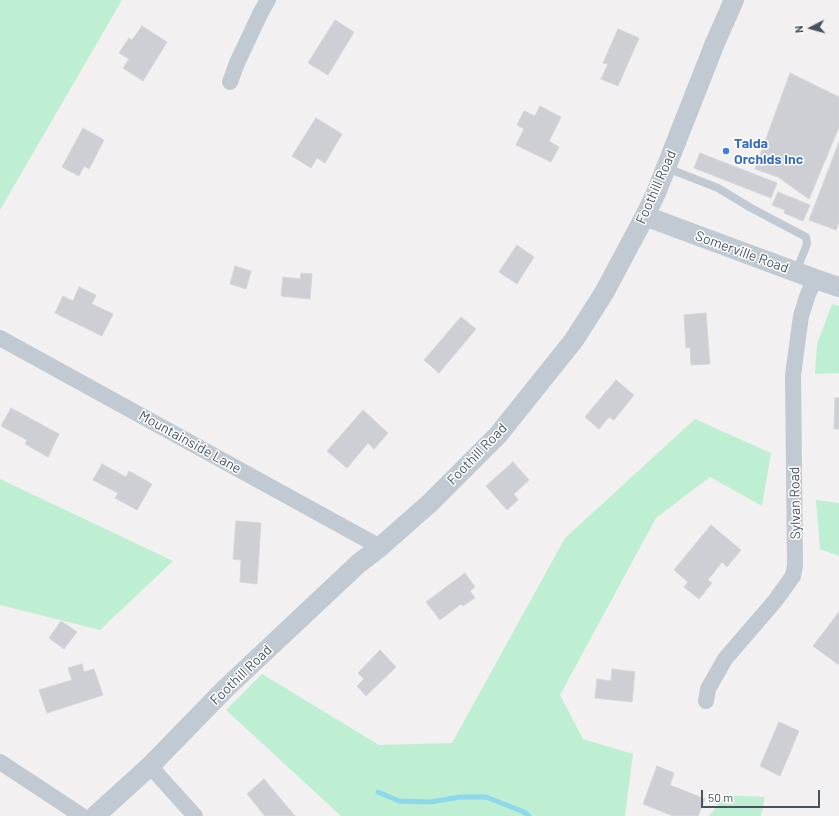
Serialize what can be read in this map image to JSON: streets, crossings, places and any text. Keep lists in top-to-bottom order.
{
  "streets": {
    "street": [
      "Foothill Road",
      "Somerville Road",
      "Mountainside Lane",
      "Sylvan Road"
    ]
  },
  "crossings": [
    ["Foothill Road", "Somerville Road"],
    ["Foothill Road", "Mountainside Lane"],
    ["Somerville Road", "Sylvan Road"]
  ],
  "places": ["Taida Orchids Inc"],
  "scale_bar": "50 m",
  "north": "left"
}
